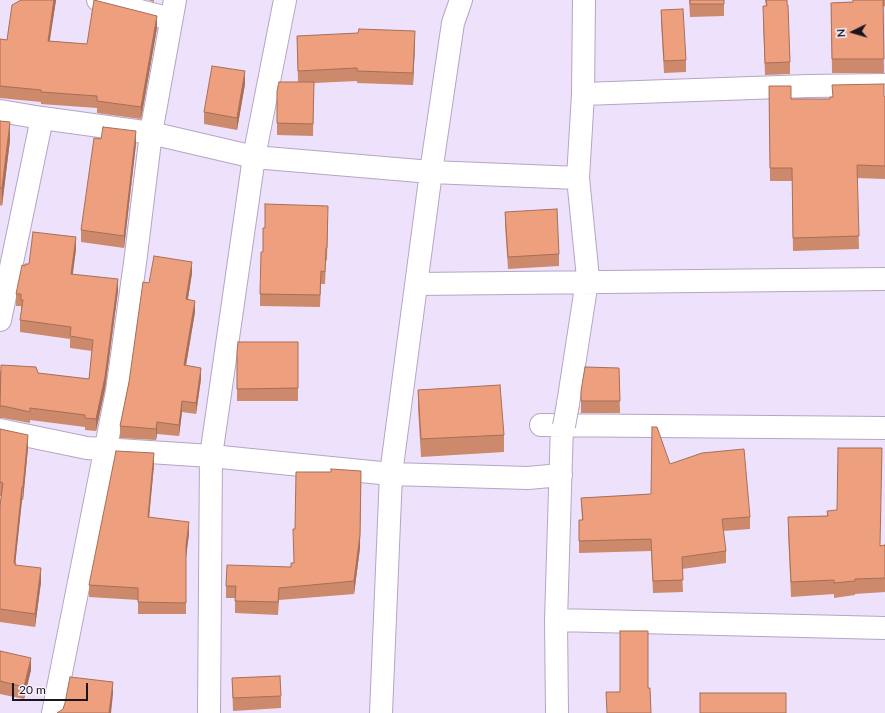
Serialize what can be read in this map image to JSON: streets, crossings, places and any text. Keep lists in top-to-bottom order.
{
  "scale_bar": "20 m",
  "north": "left"
}
